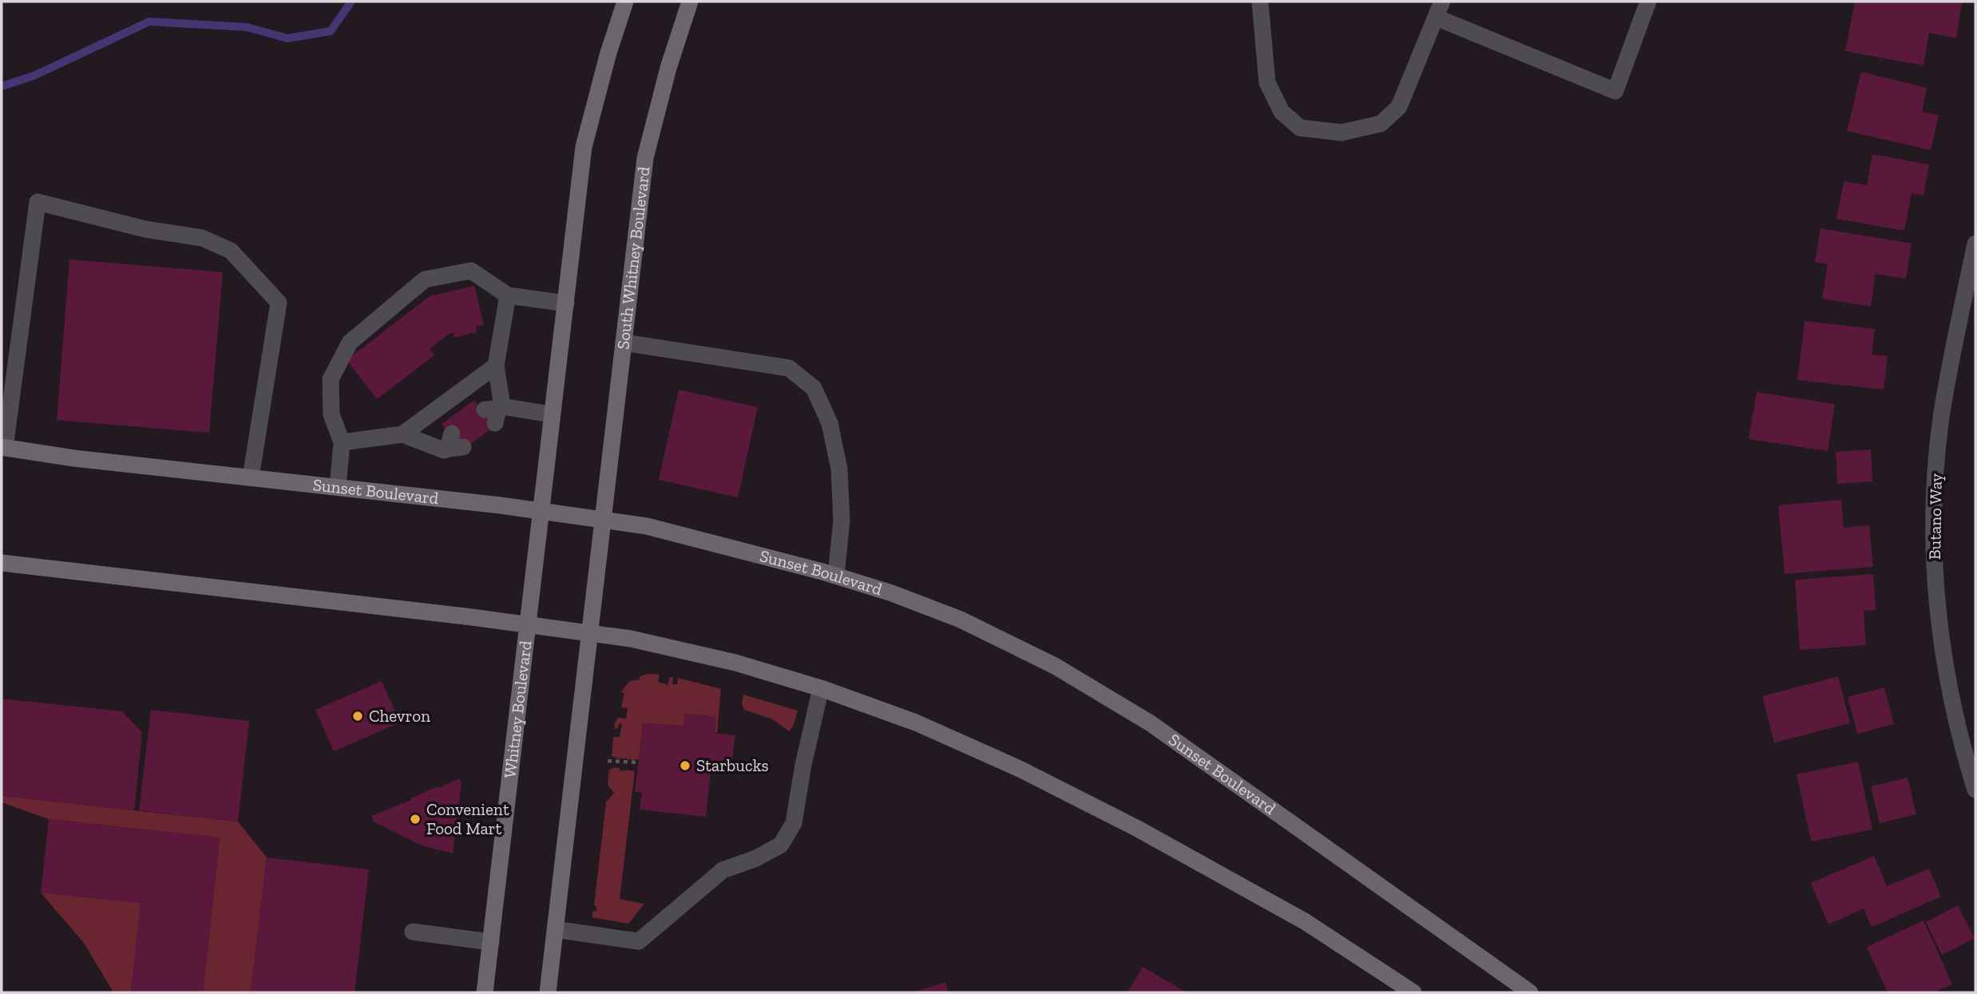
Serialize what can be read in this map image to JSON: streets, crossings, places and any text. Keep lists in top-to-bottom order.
{
  "streets": {
    "main road": ["South Whitney Boulevard", "Sunset Boulevard", "Whitney Boulevard"],
    "street": ["Butano Way"]
  },
  "crossings": [
    ["South Whitney Boulevard", "Sunset Boulevard"],
    ["Sunset Boulevard", "Whitney Boulevard"]
  ],
  "places": ["Chevron", "Starbucks", "Convenient Food Mart"]
}
